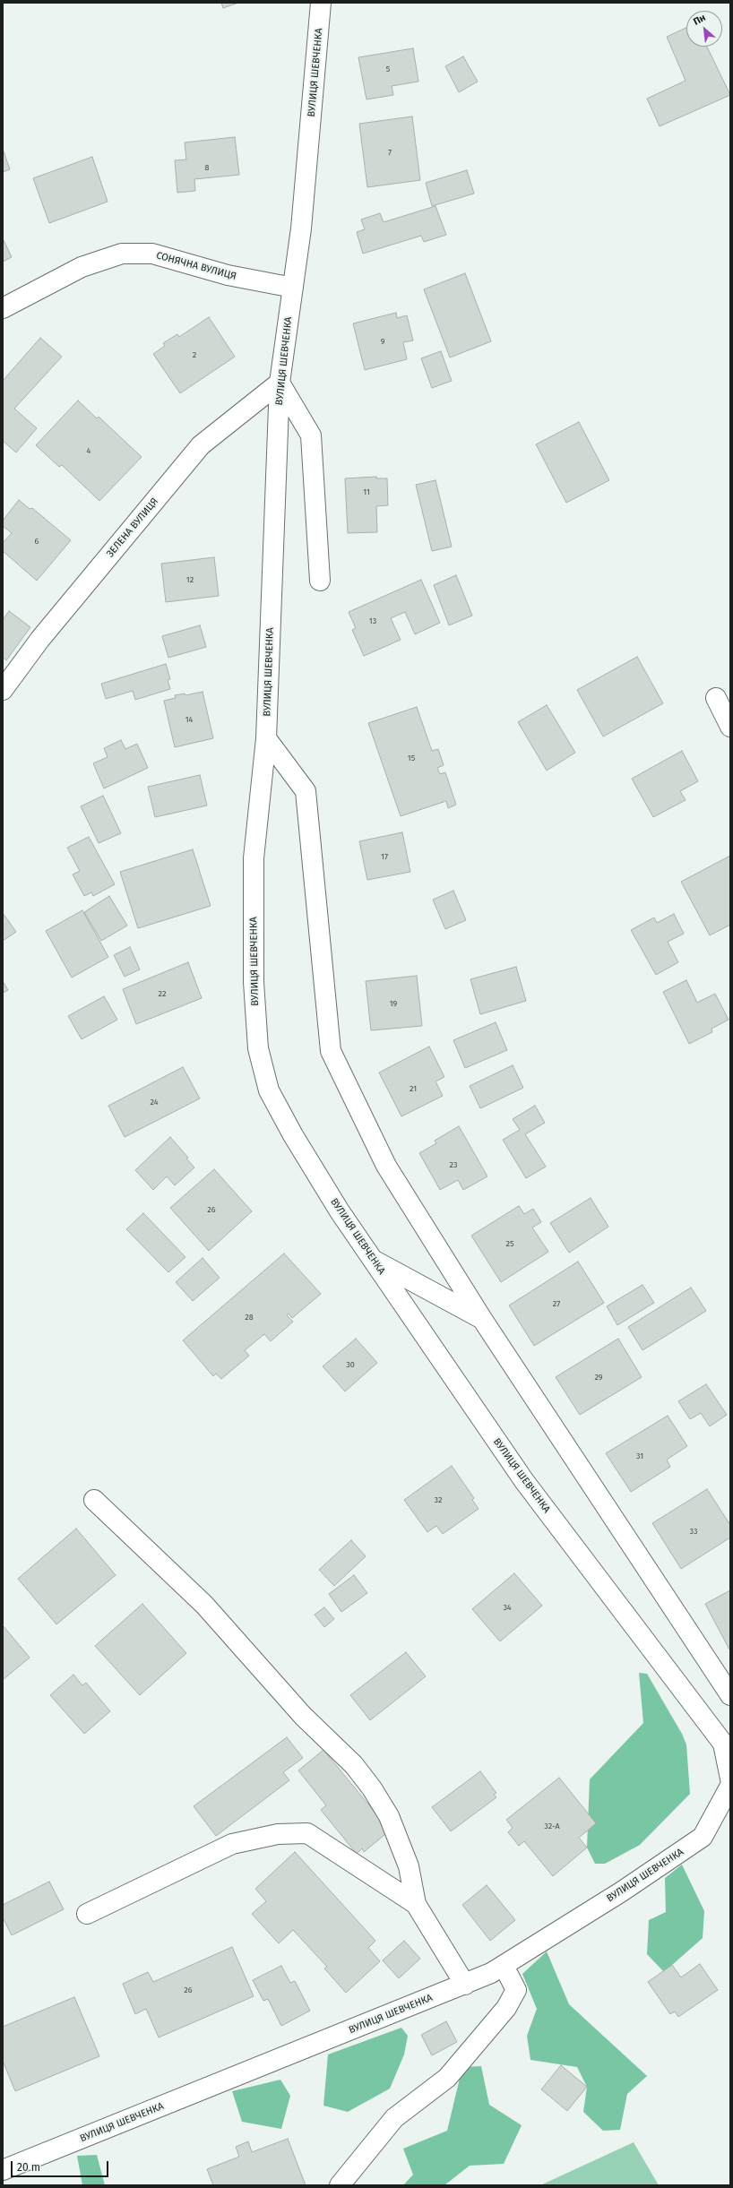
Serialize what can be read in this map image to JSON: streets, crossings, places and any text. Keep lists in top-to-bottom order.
{
  "streets": {
    "street": ["ВУЛИЦЯ ШЕВЧЕНКА", "СОНЯЧНА ВУЛИЦЯ", "ЗЕЛЕНА ВУЛИЦЯ"]
  },
  "crossings": [
    ["ВУЛИЦЯ ШЕВЧЕНКА", "СОНЯЧНА ВУЛИЦЯ"],
    ["ВУЛИЦЯ ШЕВЧЕНКА", "ЗЕЛЕНА ВУЛИЦЯ"]
  ],
  "house_numbers": [
    "5",
    "7",
    "8",
    "9",
    "2",
    "4",
    "11",
    "6",
    "12",
    "13",
    "14",
    "15",
    "17",
    "22",
    "19",
    "21",
    "24",
    "23",
    "26",
    "25",
    "27",
    "28",
    "30",
    "29",
    "31",
    "32",
    "33",
    "34",
    "32-А",
    "26"
  ],
  "scale_bar": "20 m",
  "north": "top left"
}
